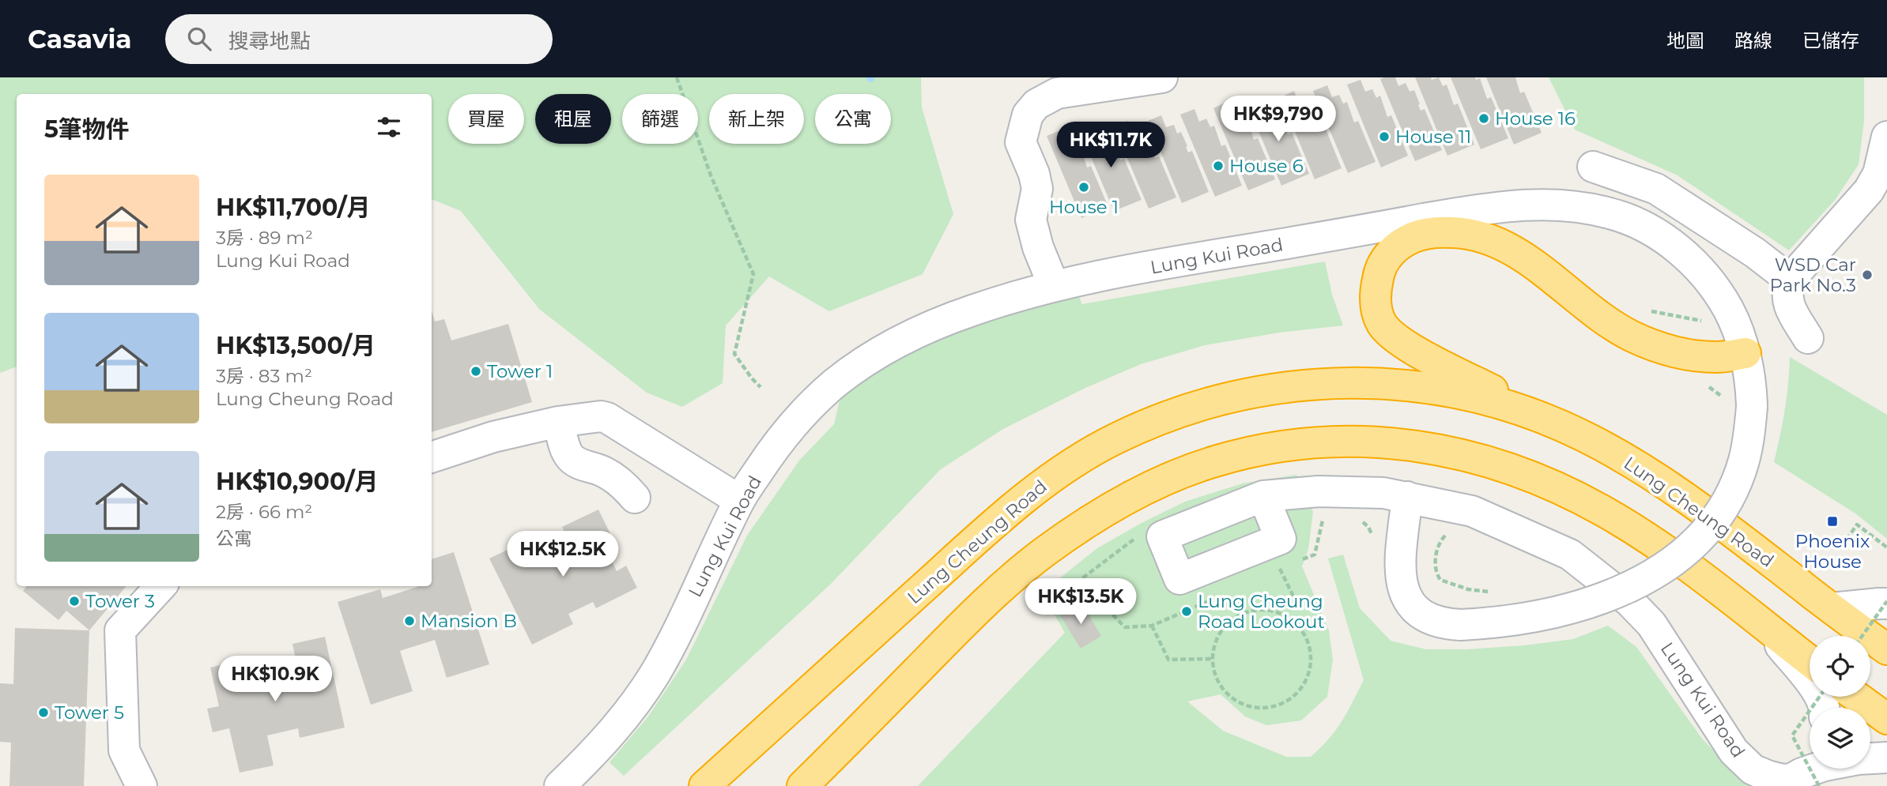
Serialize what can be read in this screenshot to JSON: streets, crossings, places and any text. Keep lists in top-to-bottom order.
{
  "streets": {
    "highway": ["Lung Cheung Road"],
    "street": ["Lung Kui Road"]
  },
  "places": {
    "other": [
      "House 16",
      "House 11",
      "House 6",
      "House 1",
      "WSD Car Park No.3",
      "Tower 1",
      "Tower 3",
      "Lung Cheung Road Lookout",
      "Mansion B",
      "Tower 5"
    ],
    "transit": ["Phoenix House"]
  },
  "page": {
    "header": "Casavia",
    "search": "搜尋地點",
    "nav": ["地圖", "路線", "已儲存"],
    "chip": [
      "買屋",
      "租屋",
      "篩選",
      "新上架",
      "公寓"
    ],
    "heading": "5筆物件",
    "price": [
      "HK$9,790",
      "HK$11.7K",
      "HK$12.5K",
      "HK$13.5K",
      "HK$10.9K"
    ],
    "list": [
      {
        "name": "HK$11,700/月",
        "note": "3房 · 89 m² · Lung Kui Road"
      },
      {
        "name": "HK$13,500/月",
        "note": "3房 · 83 m² · Lung Cheung Road"
      },
      {
        "name": "HK$10,900/月",
        "note": "2房 · 66 m² · 公寓"
      }
    ]
  }
}
